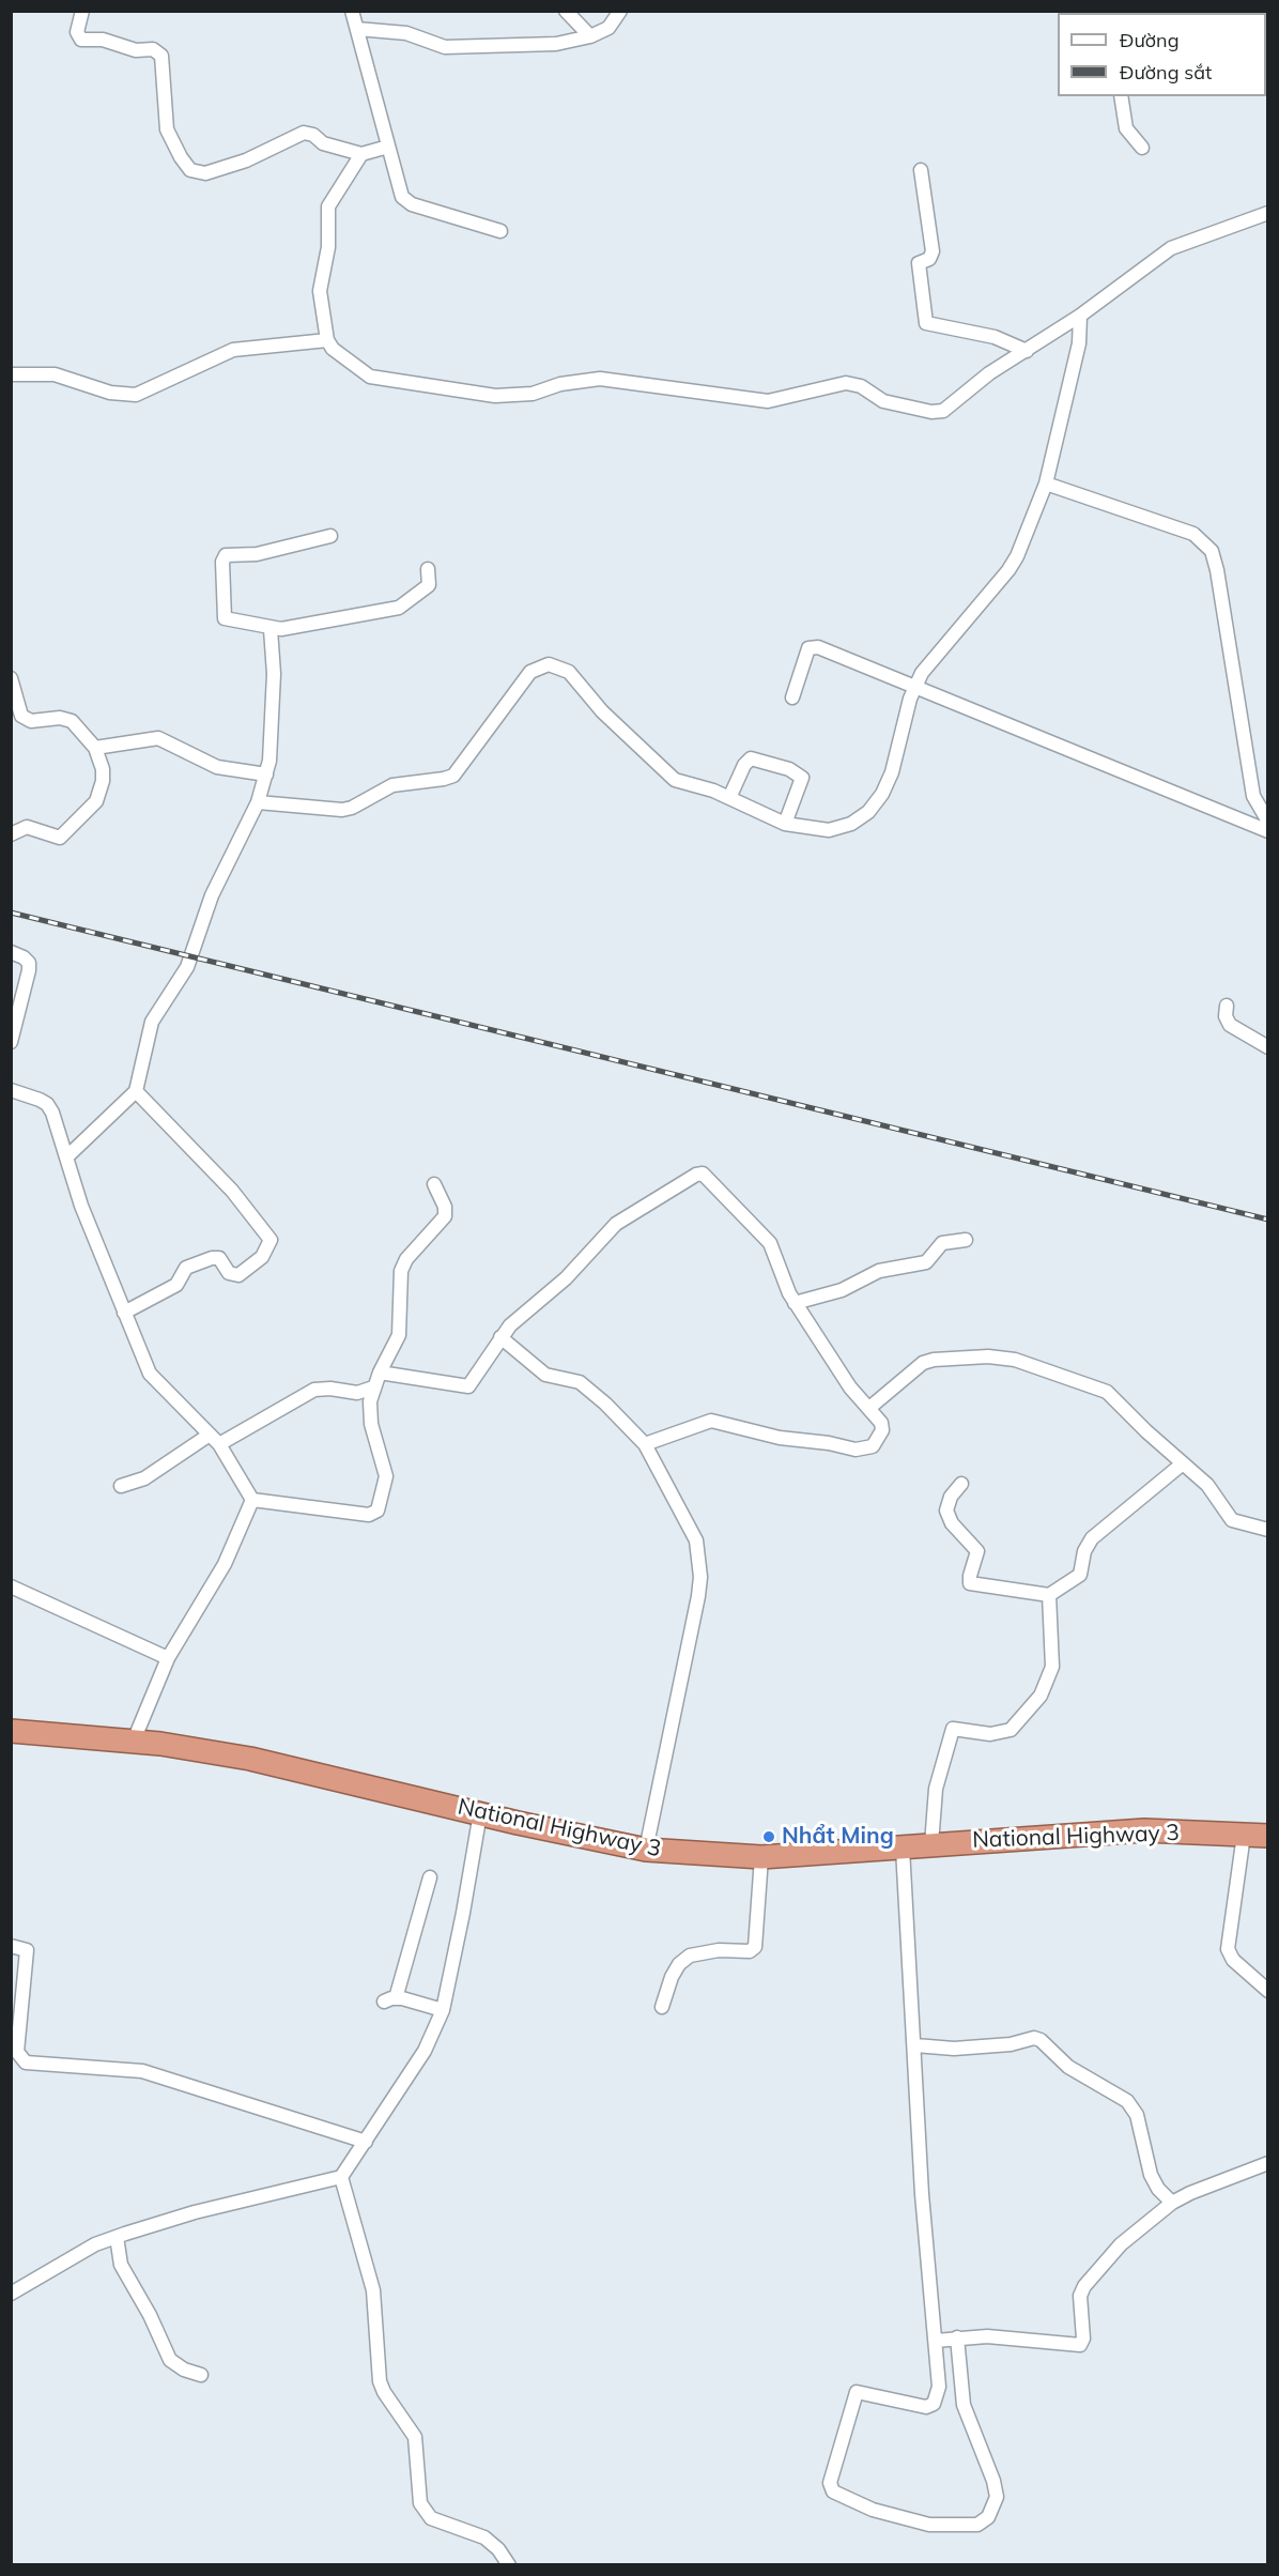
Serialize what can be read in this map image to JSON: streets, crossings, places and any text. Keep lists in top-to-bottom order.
{
  "streets": {
    "highway": ["National Highway 3"]
  },
  "places": ["Nhẩt Ming"],
  "legend": ["Đường", "Đường sắt"]
}
